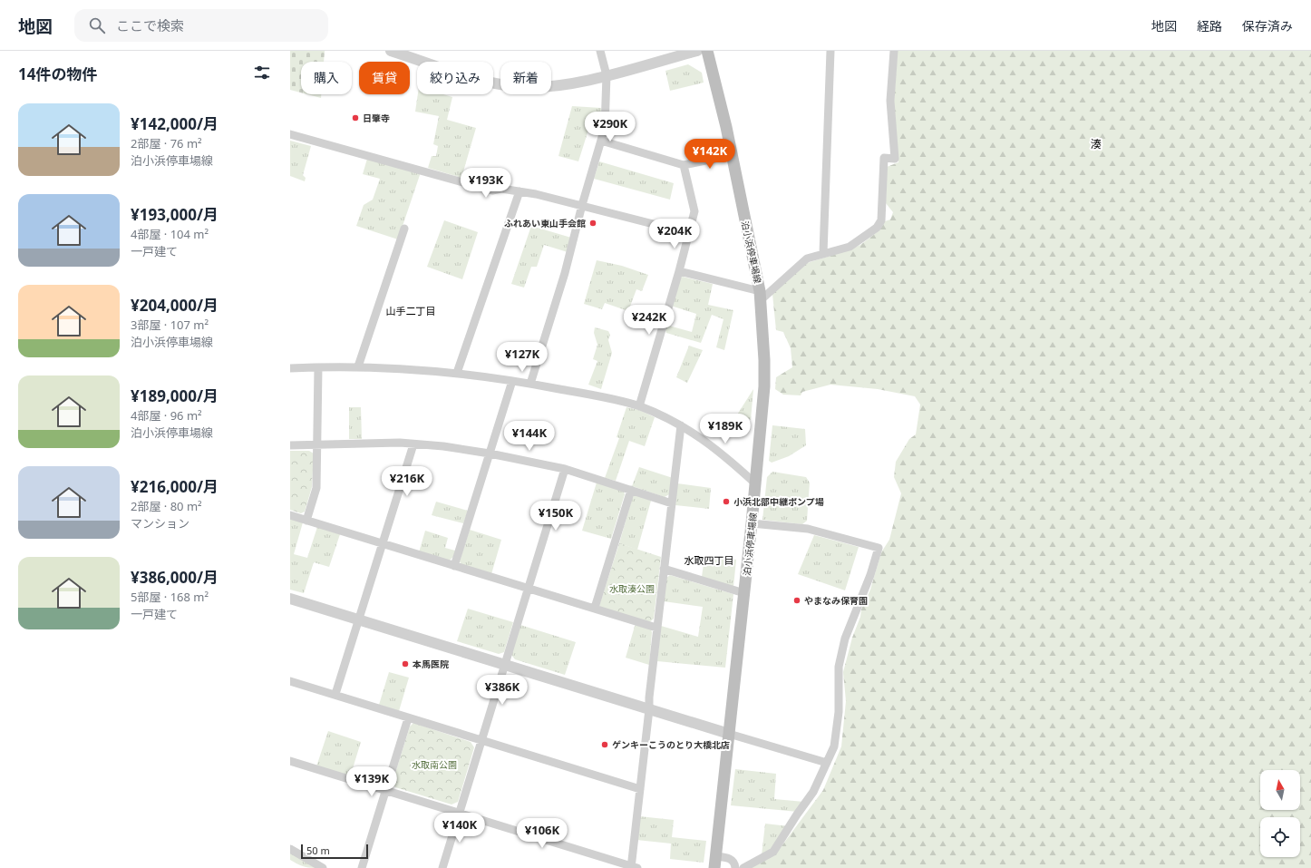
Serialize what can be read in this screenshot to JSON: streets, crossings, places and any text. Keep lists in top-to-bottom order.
{
  "streets": {
    "main road": ["泊小浜停車場線"]
  },
  "districts": ["湊", "山手二丁目", "水取四丁目"],
  "parks": ["水取湊公園", "水取南公園"],
  "places": [
    "日肇寺",
    "ふれあい東山手会館",
    "小浜北部中継ポンプ場",
    "やまなみ保育園",
    "本馬医院",
    "ゲンキーこうのとり大橋北店"
  ],
  "scale_bar": "50 m",
  "north": "top",
  "page": {
    "header": "地図",
    "search": "ここで検索",
    "nav": ["地図", "経路", "保存済み"],
    "heading": "14件の物件",
    "chip": [
      "購入",
      "賃貸",
      "絞り込み",
      "新着"
    ],
    "list": [
      {
        "name": "¥142,000/月",
        "note": "2部屋 · 76 m² · 泊小浜停車場線"
      },
      {
        "name": "¥193,000/月",
        "note": "4部屋 · 104 m² · 一戸建て"
      },
      {
        "name": "¥204,000/月",
        "note": "3部屋 · 107 m² · 泊小浜停車場線"
      },
      {
        "name": "¥189,000/月",
        "note": "4部屋 · 96 m² · 泊小浜停車場線"
      },
      {
        "name": "¥216,000/月",
        "note": "2部屋 · 80 m² · マンション"
      },
      {
        "name": "¥386,000/月",
        "note": "5部屋 · 168 m² · 一戸建て"
      }
    ],
    "price": [
      "¥290K",
      "¥142K",
      "¥193K",
      "¥204K",
      "¥242K",
      "¥127K",
      "¥189K",
      "¥144K",
      "¥216K",
      "¥150K",
      "¥386K",
      "¥139K",
      "¥140K",
      "¥106K"
    ],
    "scale": "50 m"
  }
}
